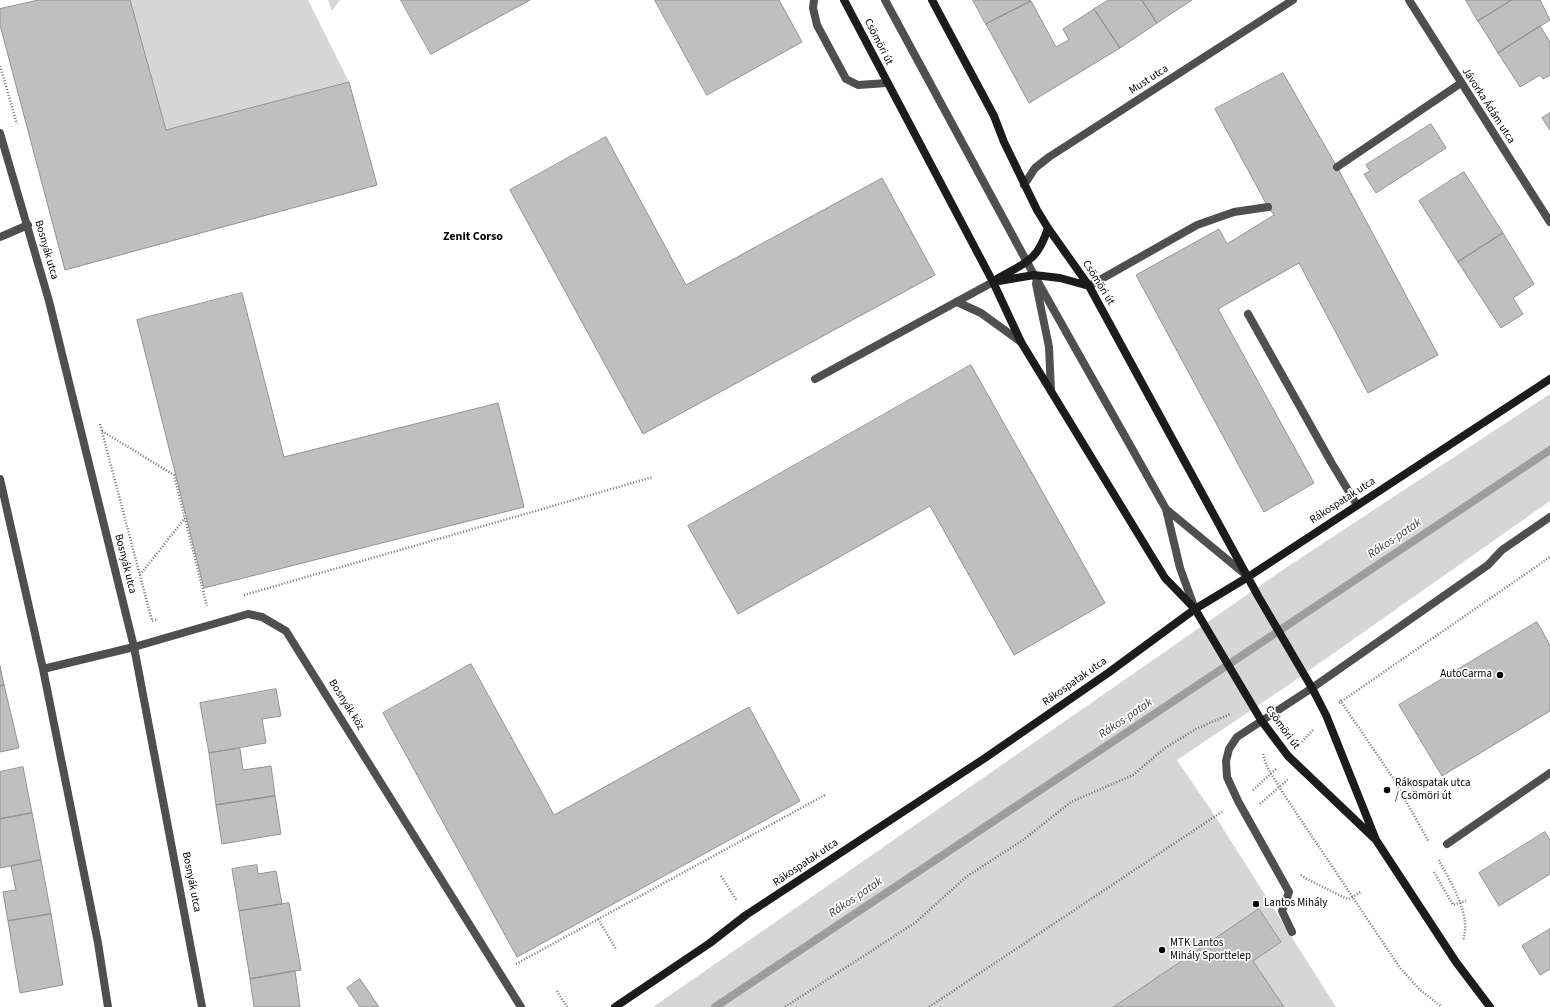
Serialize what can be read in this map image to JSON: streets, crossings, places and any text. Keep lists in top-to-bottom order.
{
  "streets": {
    "main road": ["Csömöri út", "Rákospatak utca"],
    "street": [
      "Must utca",
      "Jávorka Ádám utca",
      "Bosnyák utca",
      "Bosnyák köz"
    ]
  },
  "crossings": [
    ["Csömöri út", "Must utca"],
    ["Csömöri út", "Rákospatak utca"],
    ["Bosnyák utca", "Bosnyák köz"]
  ],
  "districts": ["Zenit Corso"],
  "water": ["Rákos-patak"],
  "places": [
    "AutoCarma",
    "Rákospatak utca / Csömöri út",
    "Lantos Mihály",
    "MTK Lantos Mihály Sporttelep"
  ]
}
